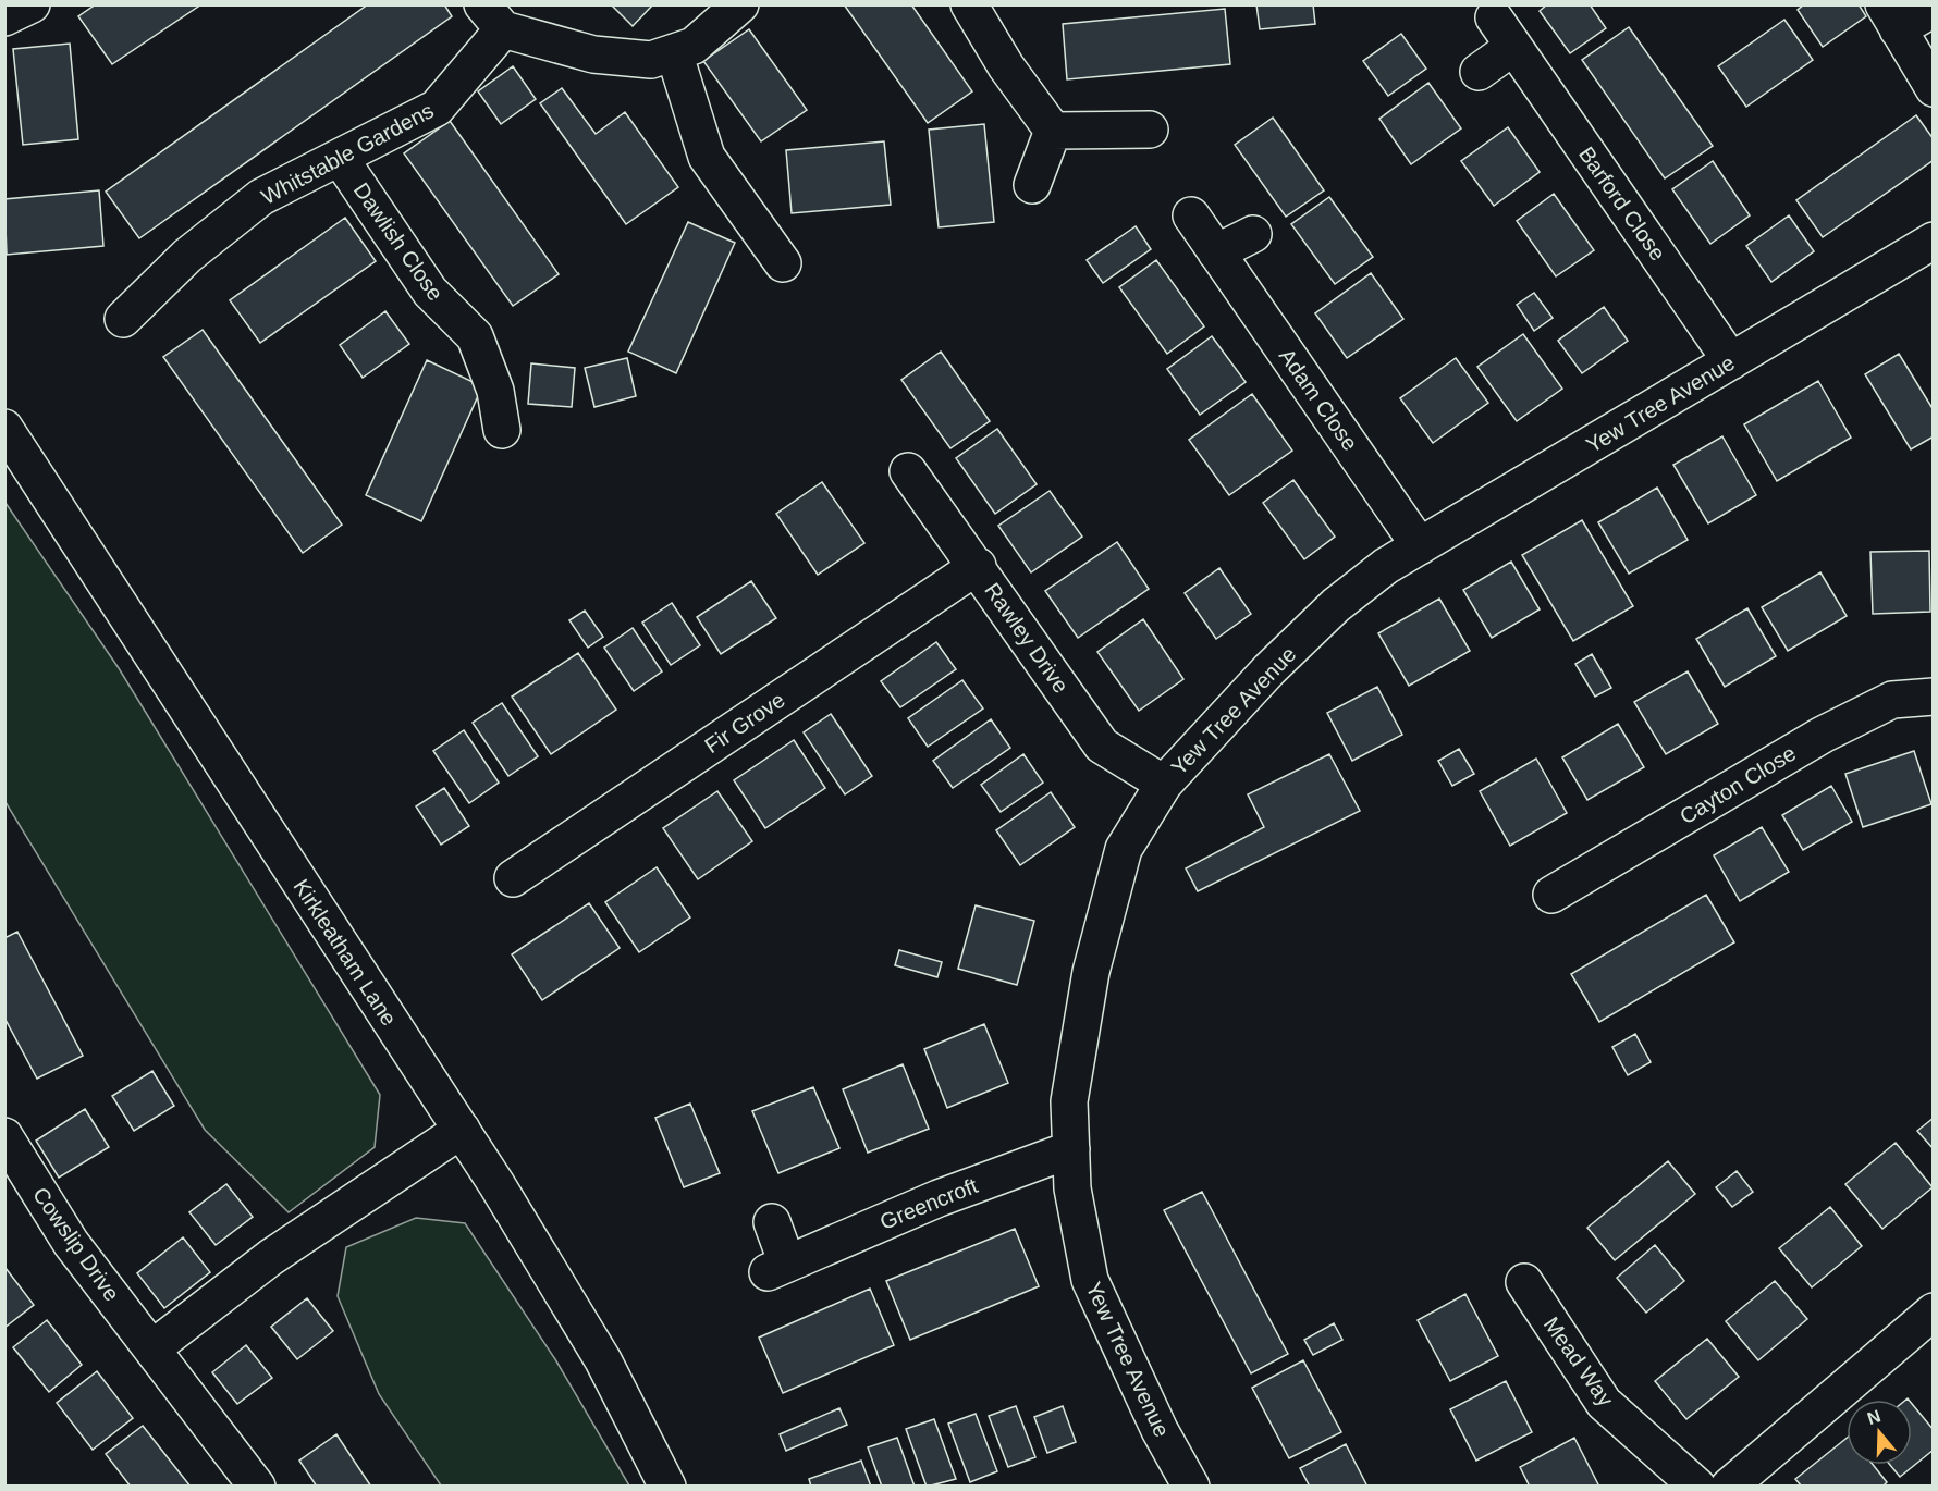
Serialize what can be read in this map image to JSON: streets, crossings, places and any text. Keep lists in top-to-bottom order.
{
  "streets": {
    "street": [
      "Whitstable Gardens",
      "Barford Close",
      "Dawlish Close",
      "Adam Close",
      "Yew Tree Avenue",
      "Rawley Drive",
      "Fir Grove",
      "Cayton Close",
      "Kirkleatham Lane",
      "Greencroft",
      "Cowslip Drive",
      "Mead Way"
    ]
  },
  "crossings": [
    ["Whitstable Gardens", "Dawlish Close"],
    ["Barford Close", "Yew Tree Avenue"],
    ["Adam Close", "Yew Tree Avenue"],
    ["Yew Tree Avenue", "Rawley Drive"],
    ["Yew Tree Avenue", "Greencroft"],
    ["Rawley Drive", "Fir Grove"]
  ],
  "north": "top"
}
